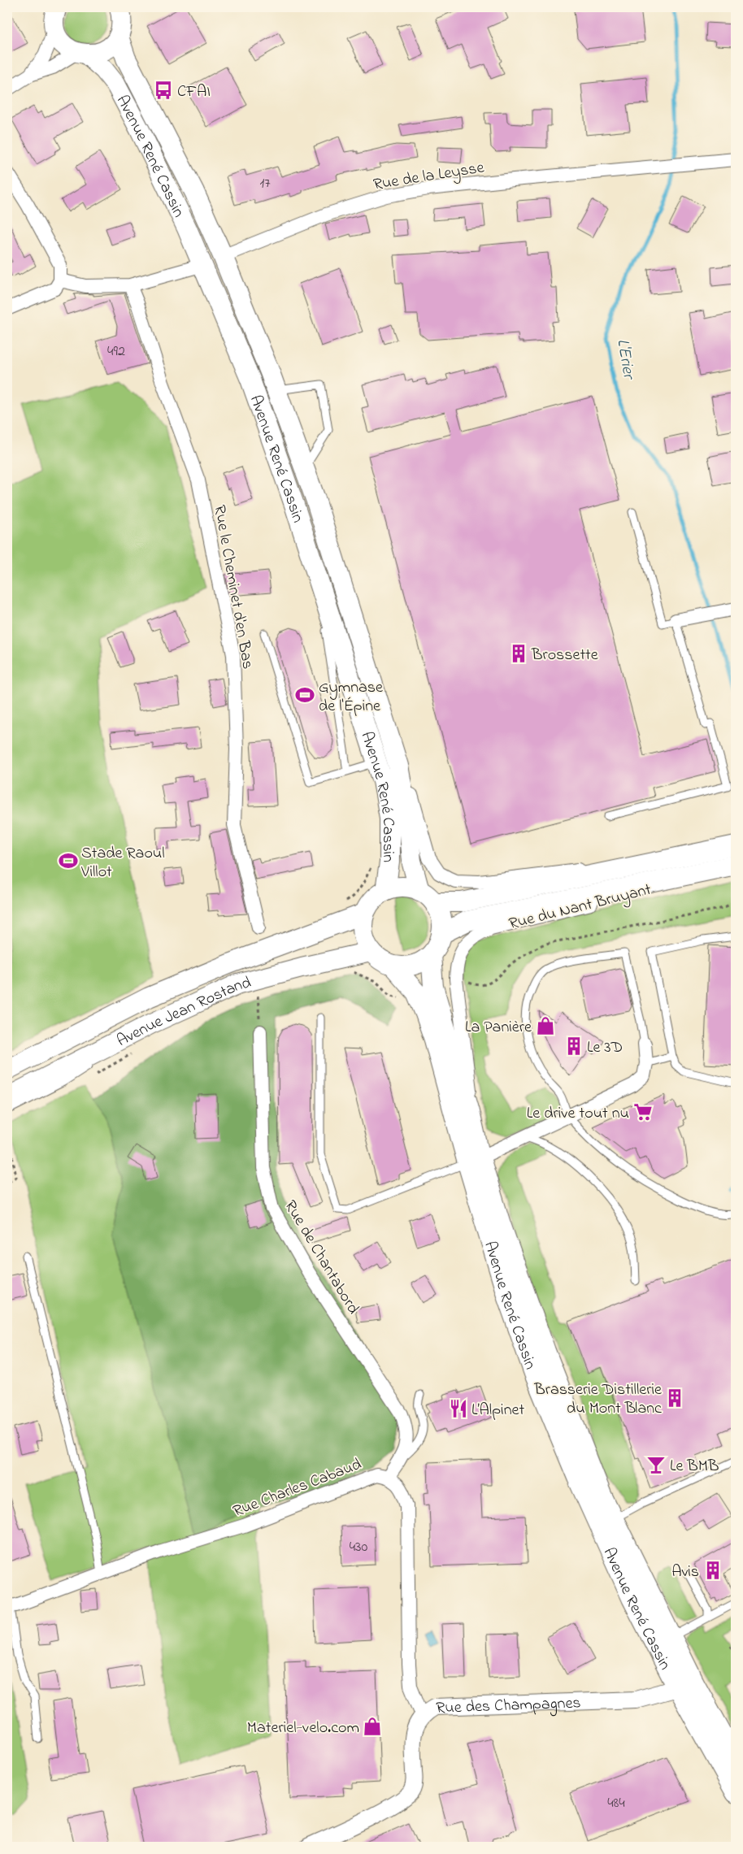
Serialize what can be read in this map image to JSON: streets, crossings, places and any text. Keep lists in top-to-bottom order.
{
  "streets": {
    "main road": ["Avenue René Cassin", "Rue du Nant Bruyant", "Avenue Jean Rostand"],
    "street": [
      "Rue de la Leysse",
      "Rue le Cheminet d'en Bas",
      "Rue de Chantabord",
      "Rue Charles Cabaud",
      "Rue des Champagnes"
    ]
  },
  "crossings": [
    ["Avenue René Cassin", "Rue de la Leysse"],
    ["Avenue René Cassin", "Rue du Nant Bruyant"],
    ["Avenue René Cassin", "Avenue Jean Rostand"],
    ["Avenue René Cassin", "Rue des Champagnes"],
    ["Rue du Nant Bruyant", "Avenue Jean Rostand"],
    ["Rue de Chantabord", "Rue Charles Cabaud"]
  ],
  "water": ["L'Erier"],
  "places": {
    "bus stop": ["CFAI"],
    "building": [
      "Brossette",
      "Le 3D",
      "Brasserie Distillerie du Mont Blanc",
      "Avis"
    ],
    "sports": ["Gymnase de l'Épine", "Stade Raoul Villot"],
    "shop": ["La Panière", "Materiel-velo.com"],
    "supermarket": ["Le drive tout nu"],
    "restaurant": ["L’Alpinet"],
    "bar": ["Le BMB"]
  },
  "house_numbers": [
    "17",
    "492",
    "430",
    "484"
  ]
}
